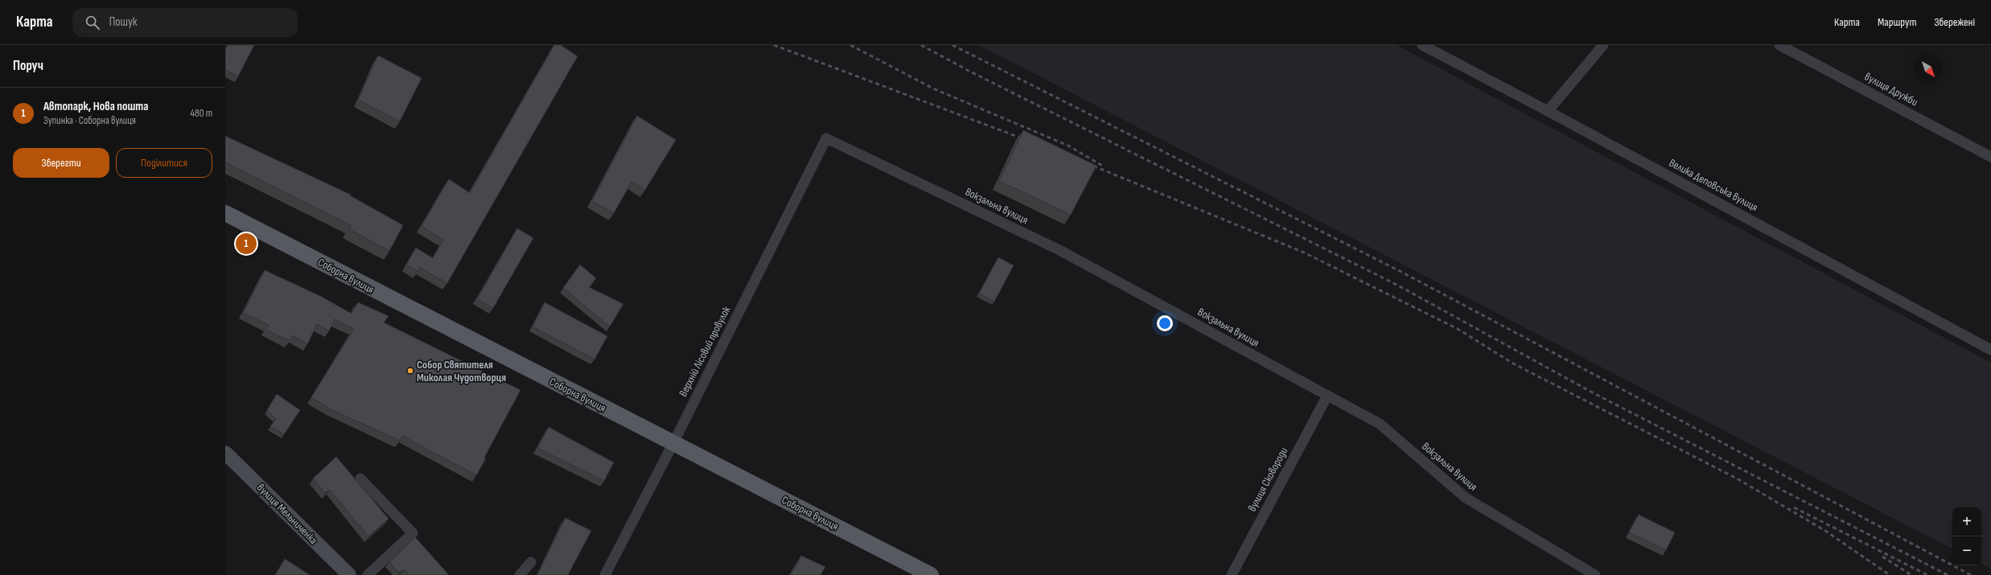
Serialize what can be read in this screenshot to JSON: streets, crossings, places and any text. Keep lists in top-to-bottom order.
{
  "streets": {
    "main road": ["Соборна вулиця"],
    "street": [
      "вулиця Дружби",
      "Велика Деповська вулиця",
      "Вокзальна вулиця",
      "Верхній Лісовий провулок",
      "вулиця Сковороди",
      "вулиця Мельниченка"
    ]
  },
  "crossings": [
    ["Вокзальна вулиця", "Верхній Лісовий провулок"],
    ["Вокзальна вулиця", "вулиця Сковороди"],
    ["Соборна вулиця", "Верхній Лісовий провулок"]
  ],
  "places": ["Собор Святителя Миколая Чудотворця"],
  "north": "bottom right",
  "page": {
    "header": "Карта",
    "search": "Пошук",
    "nav": ["Карта", "Маршрут", "Збережені"],
    "heading": "Поруч",
    "list": [
      {
        "mark": "1",
        "name": "Автопарк, Нова пошта",
        "note": "Зупинка · Соборна вулиця",
        "value": "480 m"
      }
    ],
    "buttons": ["Зберегти", "Поділитися"],
    "pins": "1",
    "map_buttons": ["+", "−"]
  }
}
